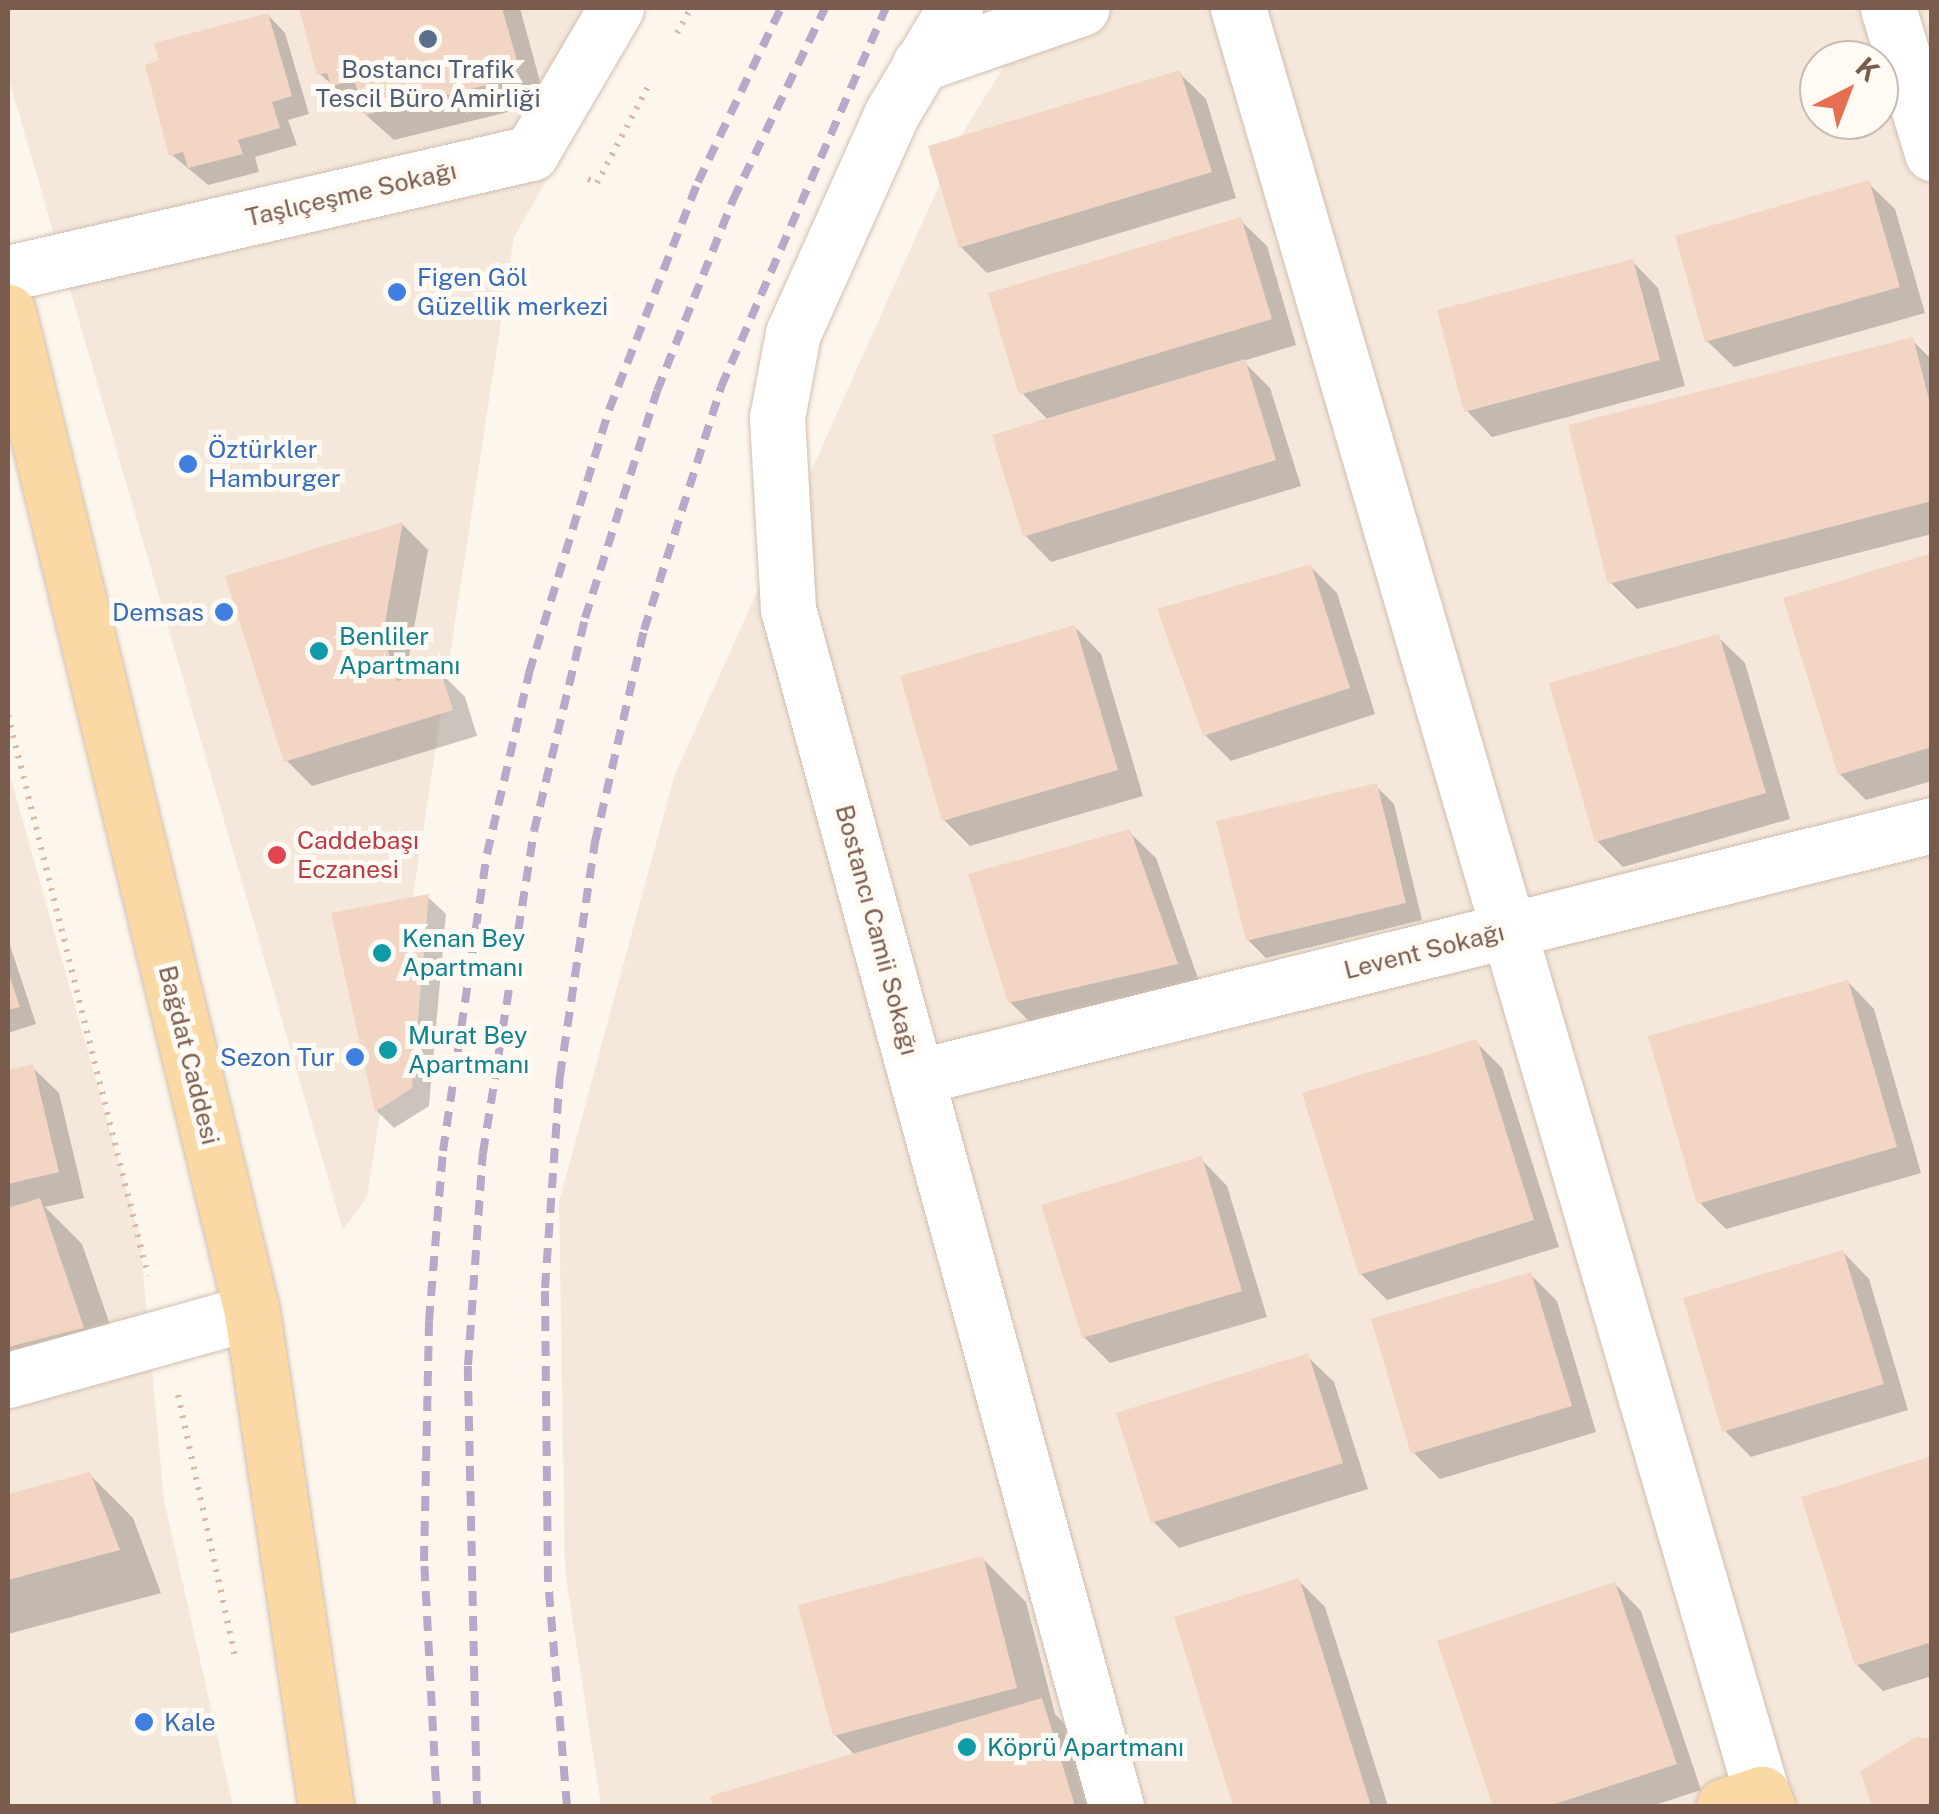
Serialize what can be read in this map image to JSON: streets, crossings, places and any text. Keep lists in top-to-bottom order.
{
  "streets": {
    "main road": ["Bağdat Caddesi"],
    "street": ["Taşlıçeşme Sokağı", "Bostancı Camii Sokağı", "Levent Sokağı"]
  },
  "crossings": [
    ["Bostancı Camii Sokağı", "Levent Sokağı"]
  ],
  "places": [
    "Bostancı Trafik Tescil Büro Amirliği",
    "Figen Göl Güzellik merkezi",
    "Öztürkler Hamburger",
    "Demsas",
    "Benliler Apartmanı",
    "Caddebaşı Eczanesi",
    "Kenan Bey Apartmanı",
    "Murat Bey Apartmanı",
    "Sezon Tur",
    "Kale",
    "Köprü Apartmanı"
  ],
  "north": "top right"
}
